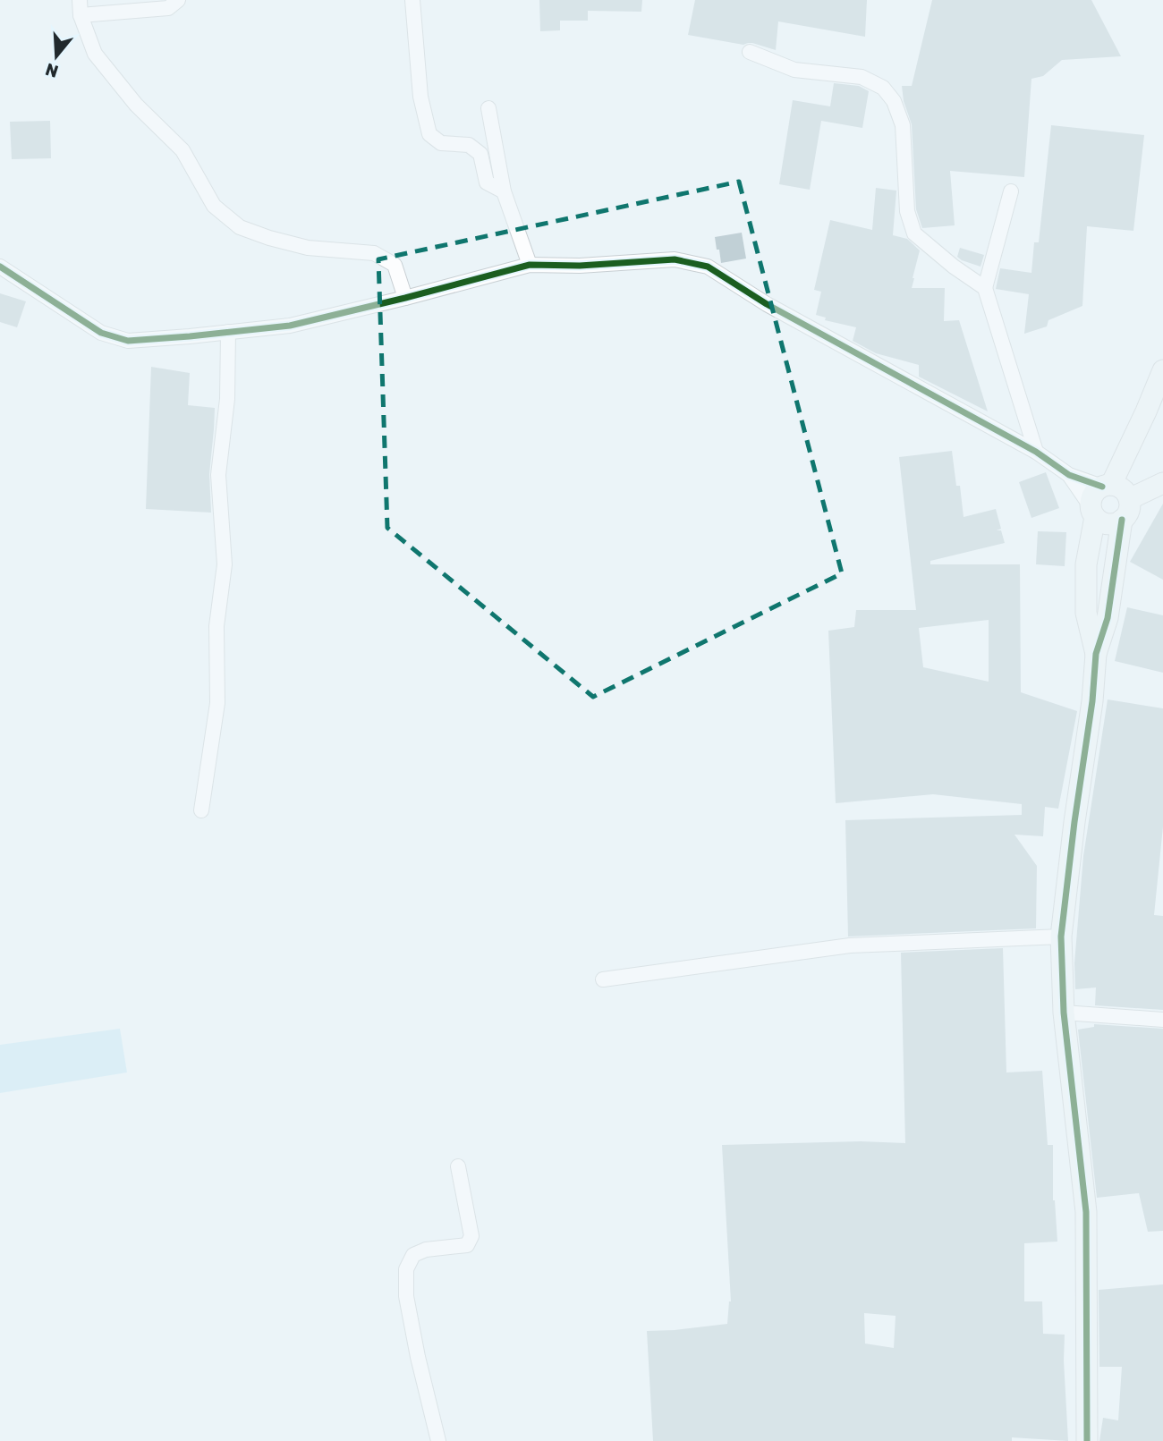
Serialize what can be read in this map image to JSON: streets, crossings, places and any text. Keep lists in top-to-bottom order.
{
  "north": "bottom"
}
